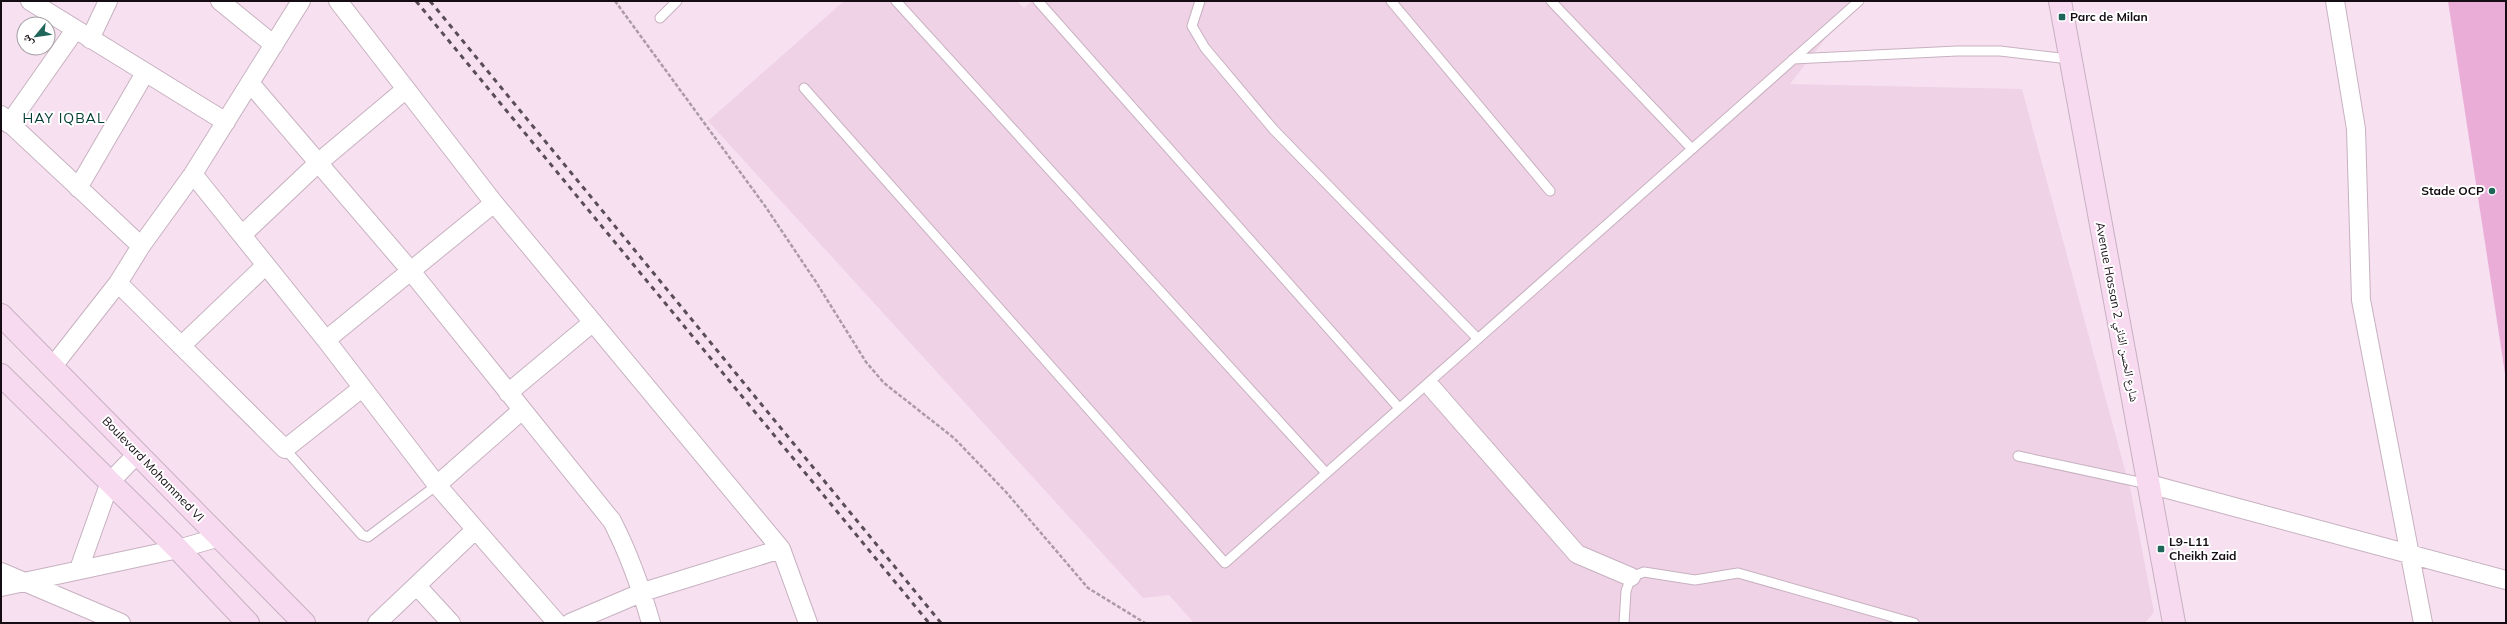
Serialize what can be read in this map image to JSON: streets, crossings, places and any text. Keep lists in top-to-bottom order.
{
  "streets": {
    "main road": ["Avenue Hassan 2 شارع الحسن الثاني", "Boulevard Mohammed VI"]
  },
  "districts": ["HAY IQBAL"],
  "places": {
    "transit": ["Parc de Milan", "L9-L11 Cheikh Zaid"],
    "other": ["Stade OCP"]
  },
  "north": "bottom left"
}
